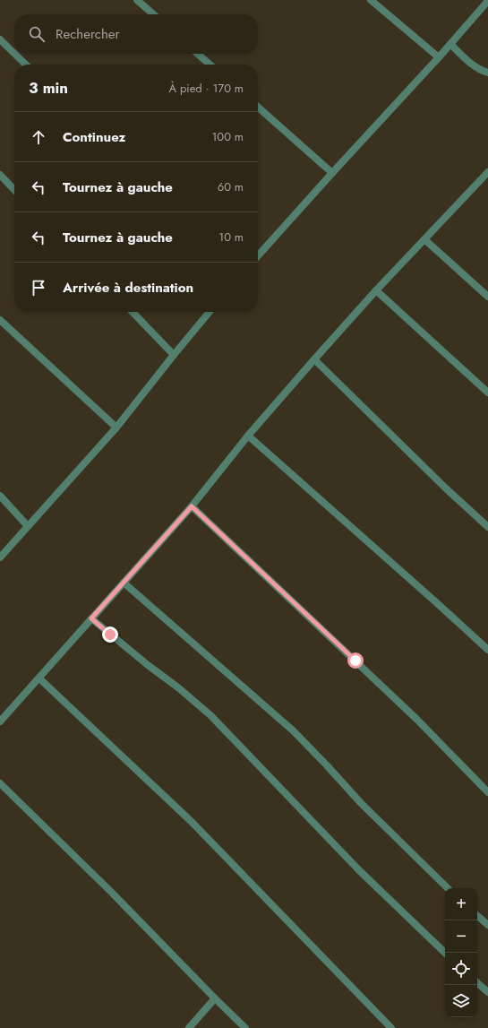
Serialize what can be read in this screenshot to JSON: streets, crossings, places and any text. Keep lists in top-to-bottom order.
{
  "page": {
    "search": "Rechercher",
    "heading": ["3 min", "À pied · 170 m"],
    "list": [
      ["Continuez", "100 m"],
      ["Tournez à gauche", "60 m"],
      ["Tournez à gauche", "10 m"],
      "Arrivée à destination"
    ],
    "map_buttons": ["+", "−"]
  }
}
